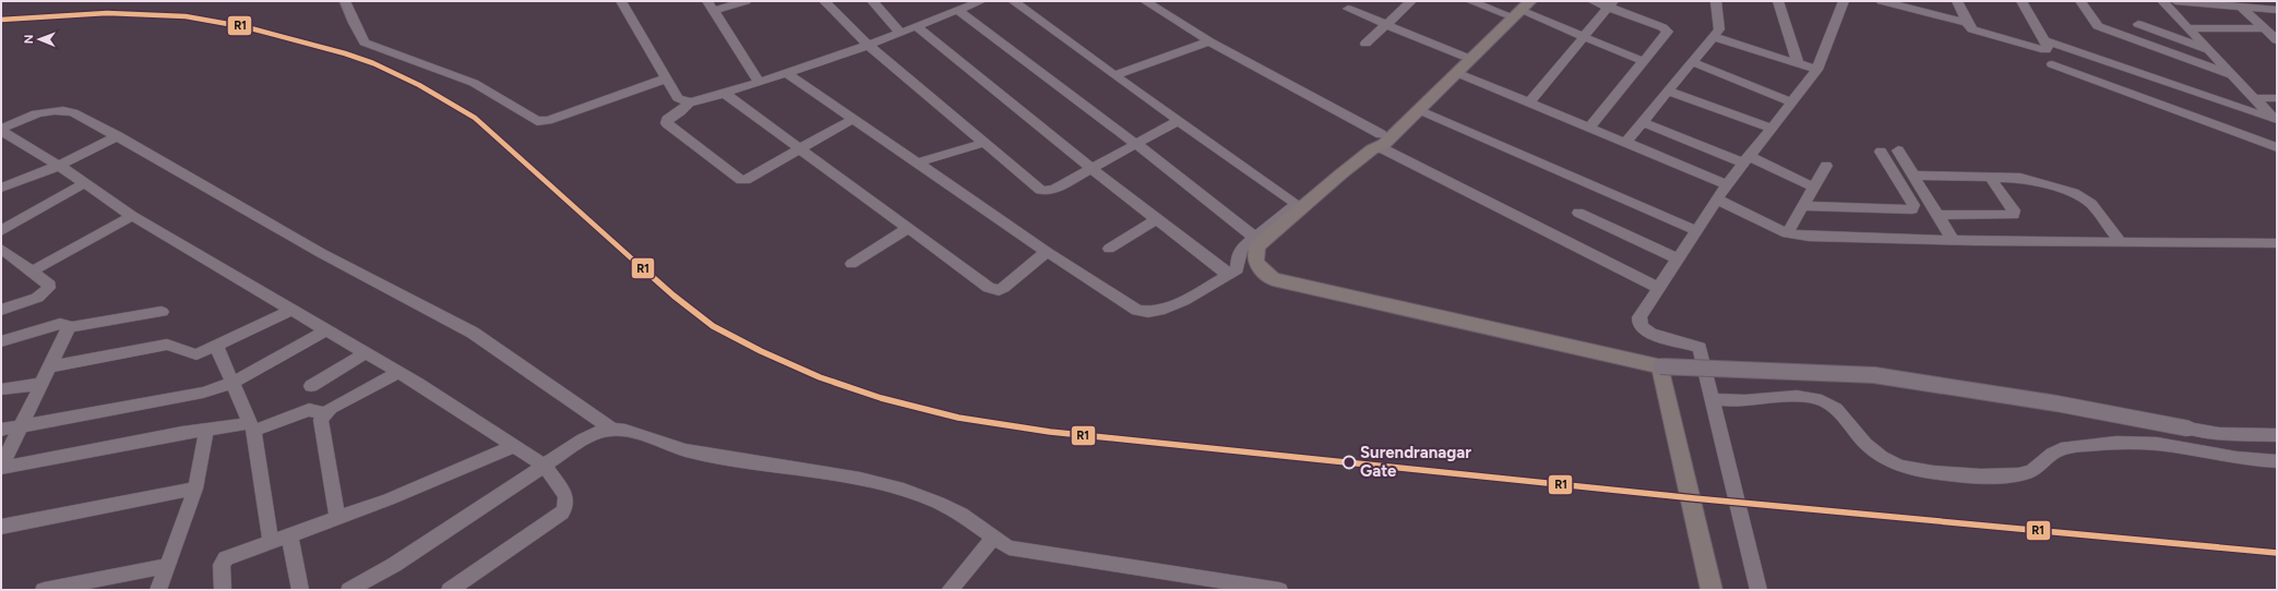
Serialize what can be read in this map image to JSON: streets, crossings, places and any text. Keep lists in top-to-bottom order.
{
  "places": ["Surendranagar Gate"],
  "lines": ["transit line R1"],
  "north": "left"
}
